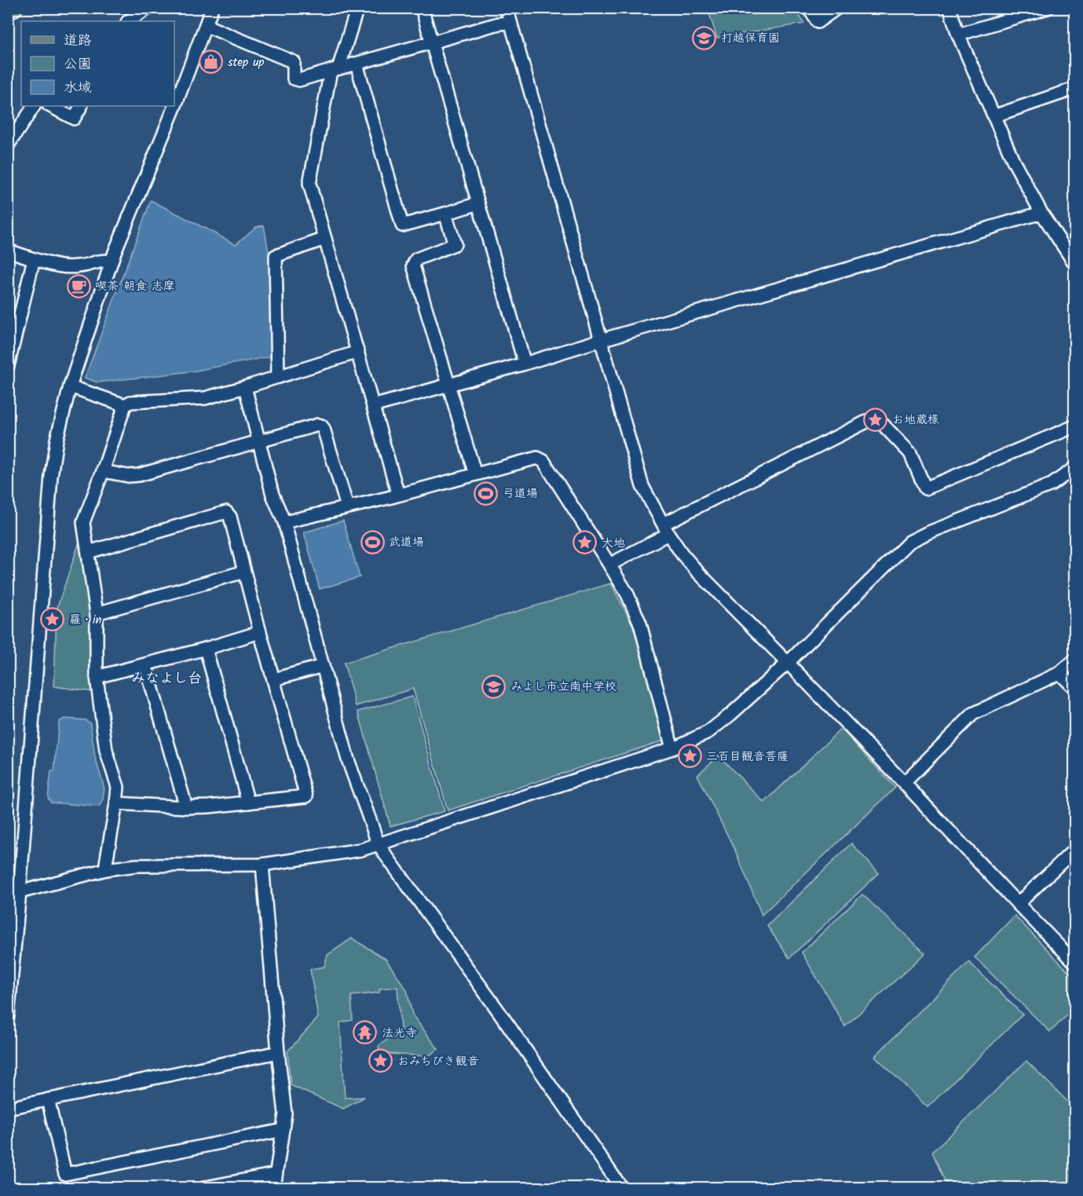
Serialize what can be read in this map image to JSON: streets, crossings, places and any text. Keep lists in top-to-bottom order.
{
  "districts": ["みなよし台"],
  "places": {
    "school or university": ["打越保育園", "みよし市立南中学校"],
    "shop": ["step up"],
    "cafe": ["喫茶 朝食 志摩"],
    "place": [
      "お地蔵様",
      "大地",
      "羅・in",
      "三百目観音菩薩",
      "おみちびき観音"
    ],
    "sports": ["弓道場", "武道場"],
    "temple": ["法光寺"]
  },
  "legend": ["道路", "公園", "水域"]
}
